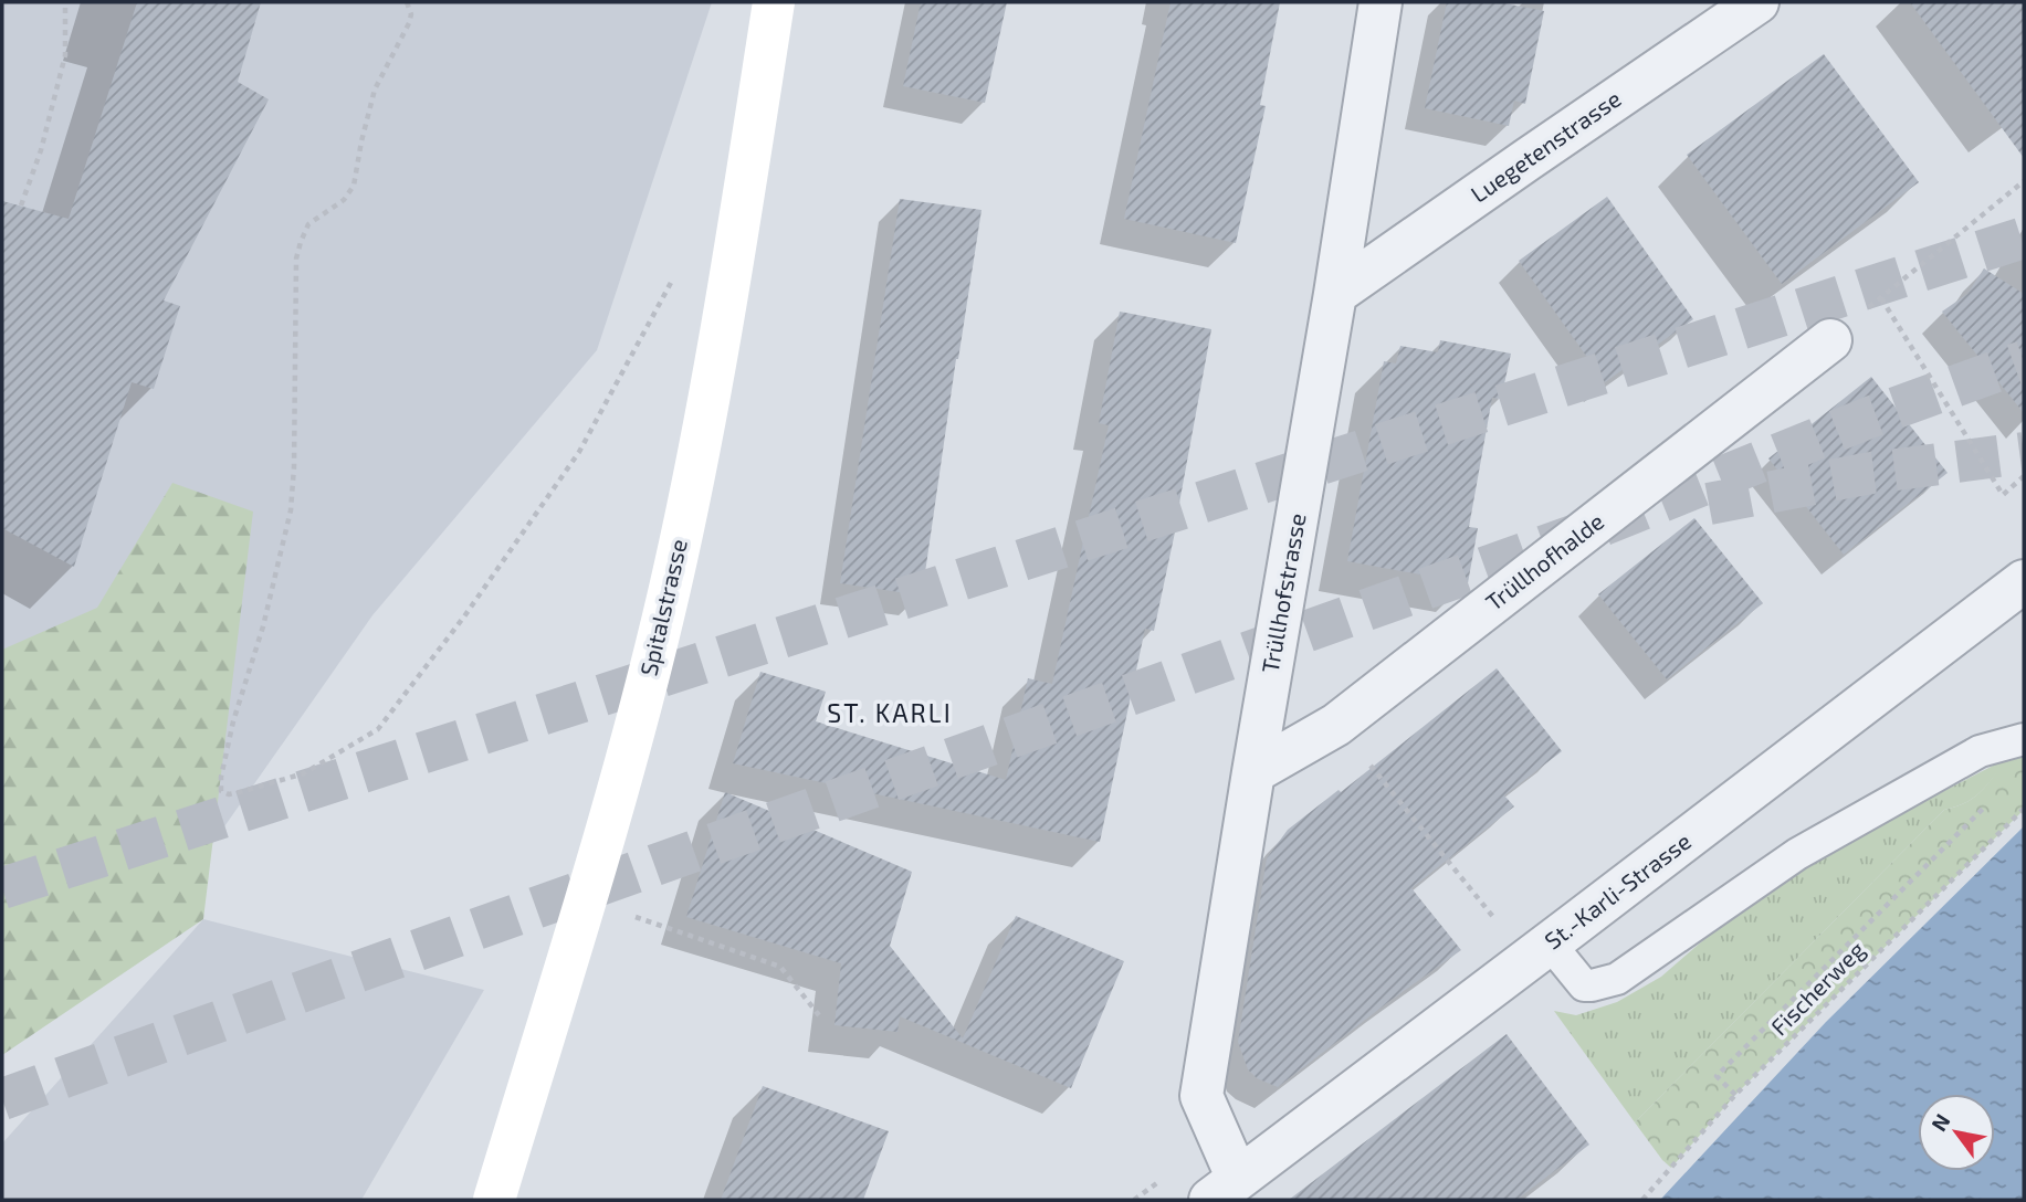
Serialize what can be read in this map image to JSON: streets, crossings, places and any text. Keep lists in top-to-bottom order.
{
  "streets": {
    "main road": ["Spitalstrasse"],
    "street": [
      "Luegetenstrasse",
      "Trüllhofhalde",
      "Trüllhofstrasse",
      "St.-Karli-Strasse"
    ],
    "path": ["Fischerweg"]
  },
  "crossings": [
    ["Luegetenstrasse", "Trüllhofstrasse"],
    ["Trüllhofhalde", "Trüllhofstrasse"],
    ["Trüllhofstrasse", "St.-Karli-Strasse"]
  ],
  "districts": ["ST. KARLI"],
  "north": "top left"
}
